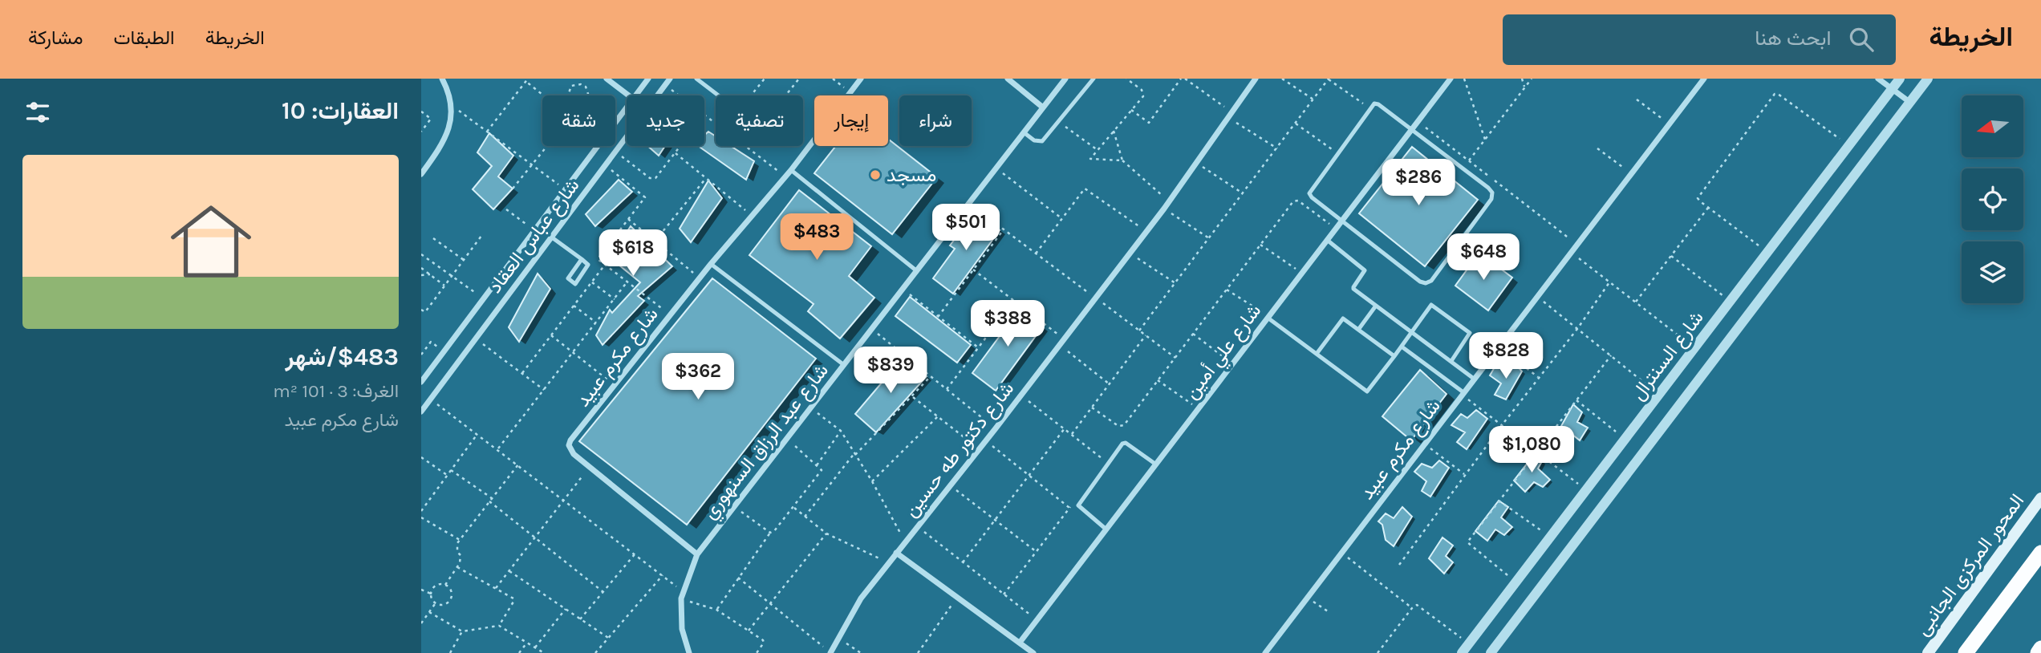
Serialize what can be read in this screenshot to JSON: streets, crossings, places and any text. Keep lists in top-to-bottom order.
{
  "streets": {
    "main road": ["المحور المركزى الجانبى"],
    "street": [
      "شارع عباس العقاد",
      "شارع علي أمين",
      "شارع السنترال",
      "شارع مكرم عبيد",
      "شارع عبد الرزاق السنهوري",
      "شارع دكتور طه حسين"
    ]
  },
  "crossings": [
    ["شارع مكرم عبيد", "شارع عبد الرزاق السنهوري"]
  ],
  "places": ["مسجد"],
  "north": "left",
  "page": {
    "header": "الخريطة",
    "search": "ابحث هنا",
    "nav": ["الخريطة", "الطبقات", "مشاركة"],
    "heading": "العقارات: 10",
    "chip": [
      "شراء",
      "إيجار",
      "تصفية",
      "جديد",
      "شقة"
    ],
    "list": [
      {
        "name": "$483/شهر",
        "note": "الغرف: 3 · 101 m² · شارع مكرم عبيد"
      }
    ],
    "price": [
      "$286",
      "$501",
      "$483",
      "$618",
      "$648",
      "$388",
      "$828",
      "$839",
      "$362",
      "$1,080"
    ]
  }
}
